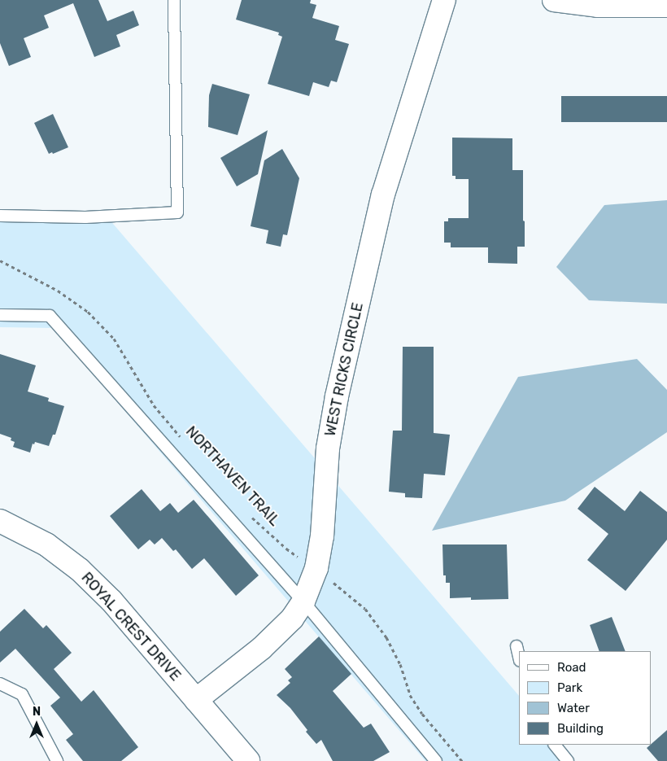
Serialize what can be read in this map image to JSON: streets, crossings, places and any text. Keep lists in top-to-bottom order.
{
  "streets": {
    "street": ["WEST RICKS CIRCLE", "ROYAL CREST DRIVE"],
    "path": ["NORTHAVEN TRAIL"]
  },
  "crossings": [
    ["WEST RICKS CIRCLE", "NORTHAVEN TRAIL"],
    ["WEST RICKS CIRCLE", "ROYAL CREST DRIVE"]
  ],
  "legend": [
    "Road",
    "Park",
    "Water",
    "Building"
  ],
  "north": "top"
}
